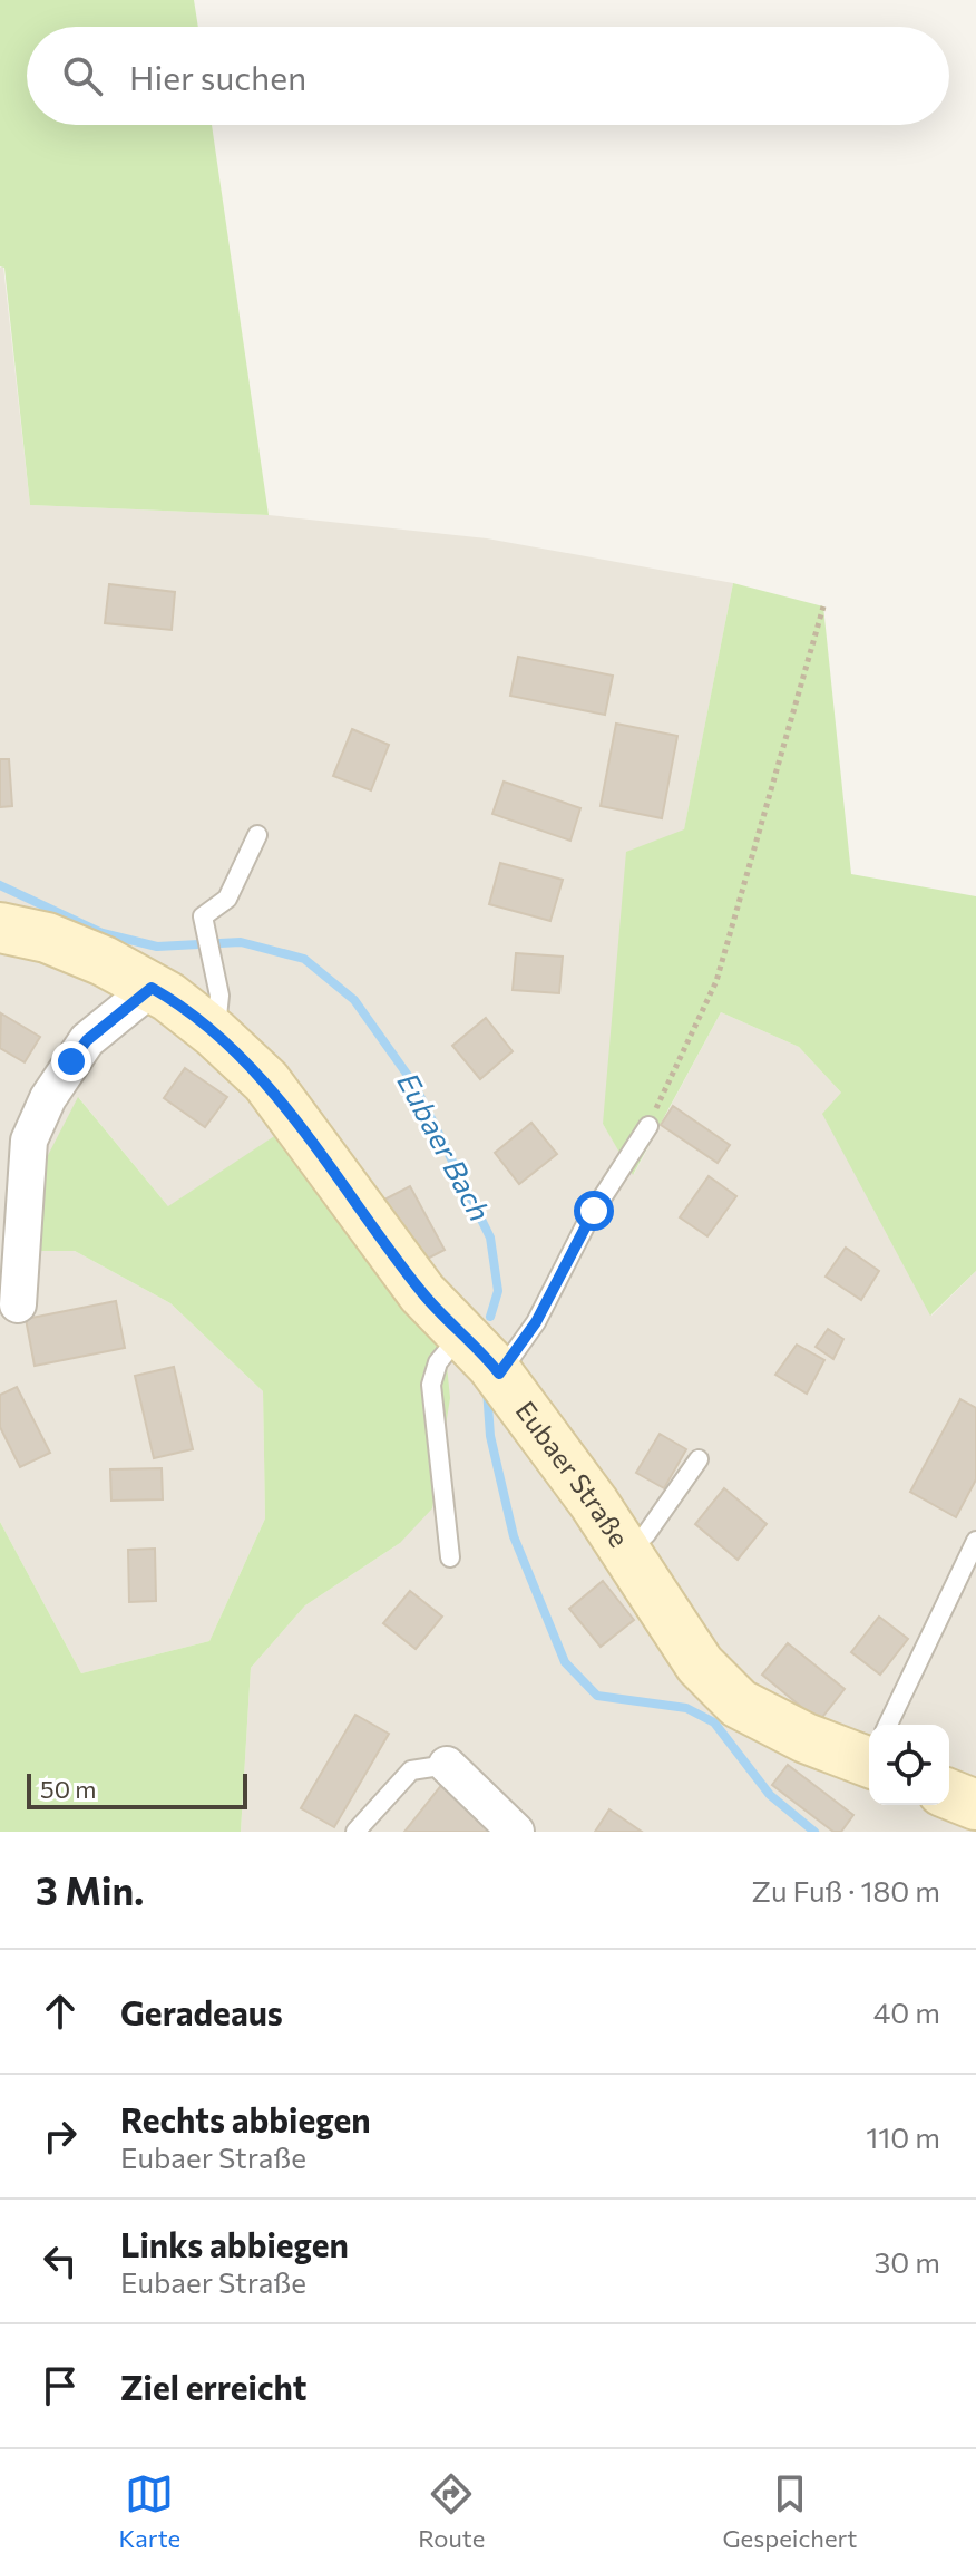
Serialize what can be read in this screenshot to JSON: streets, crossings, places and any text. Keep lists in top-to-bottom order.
{
  "streets": {
    "street": ["Eubaer Straße"]
  },
  "water": ["Eubaer Bach"],
  "scale_bar": "50 m",
  "page": {
    "search": "Hier suchen",
    "scale": "50 m",
    "heading": ["3 Min.", "Zu Fuß · 180 m"],
    "list": [
      ["Geradeaus", "40 m"],
      ["Rechts abbiegen", "Eubaer Straße", "110 m"],
      ["Links abbiegen", "Eubaer Straße", "30 m"],
      "Ziel erreicht"
    ],
    "nav": ["Karte", "Route", "Gespeichert"]
  }
}
